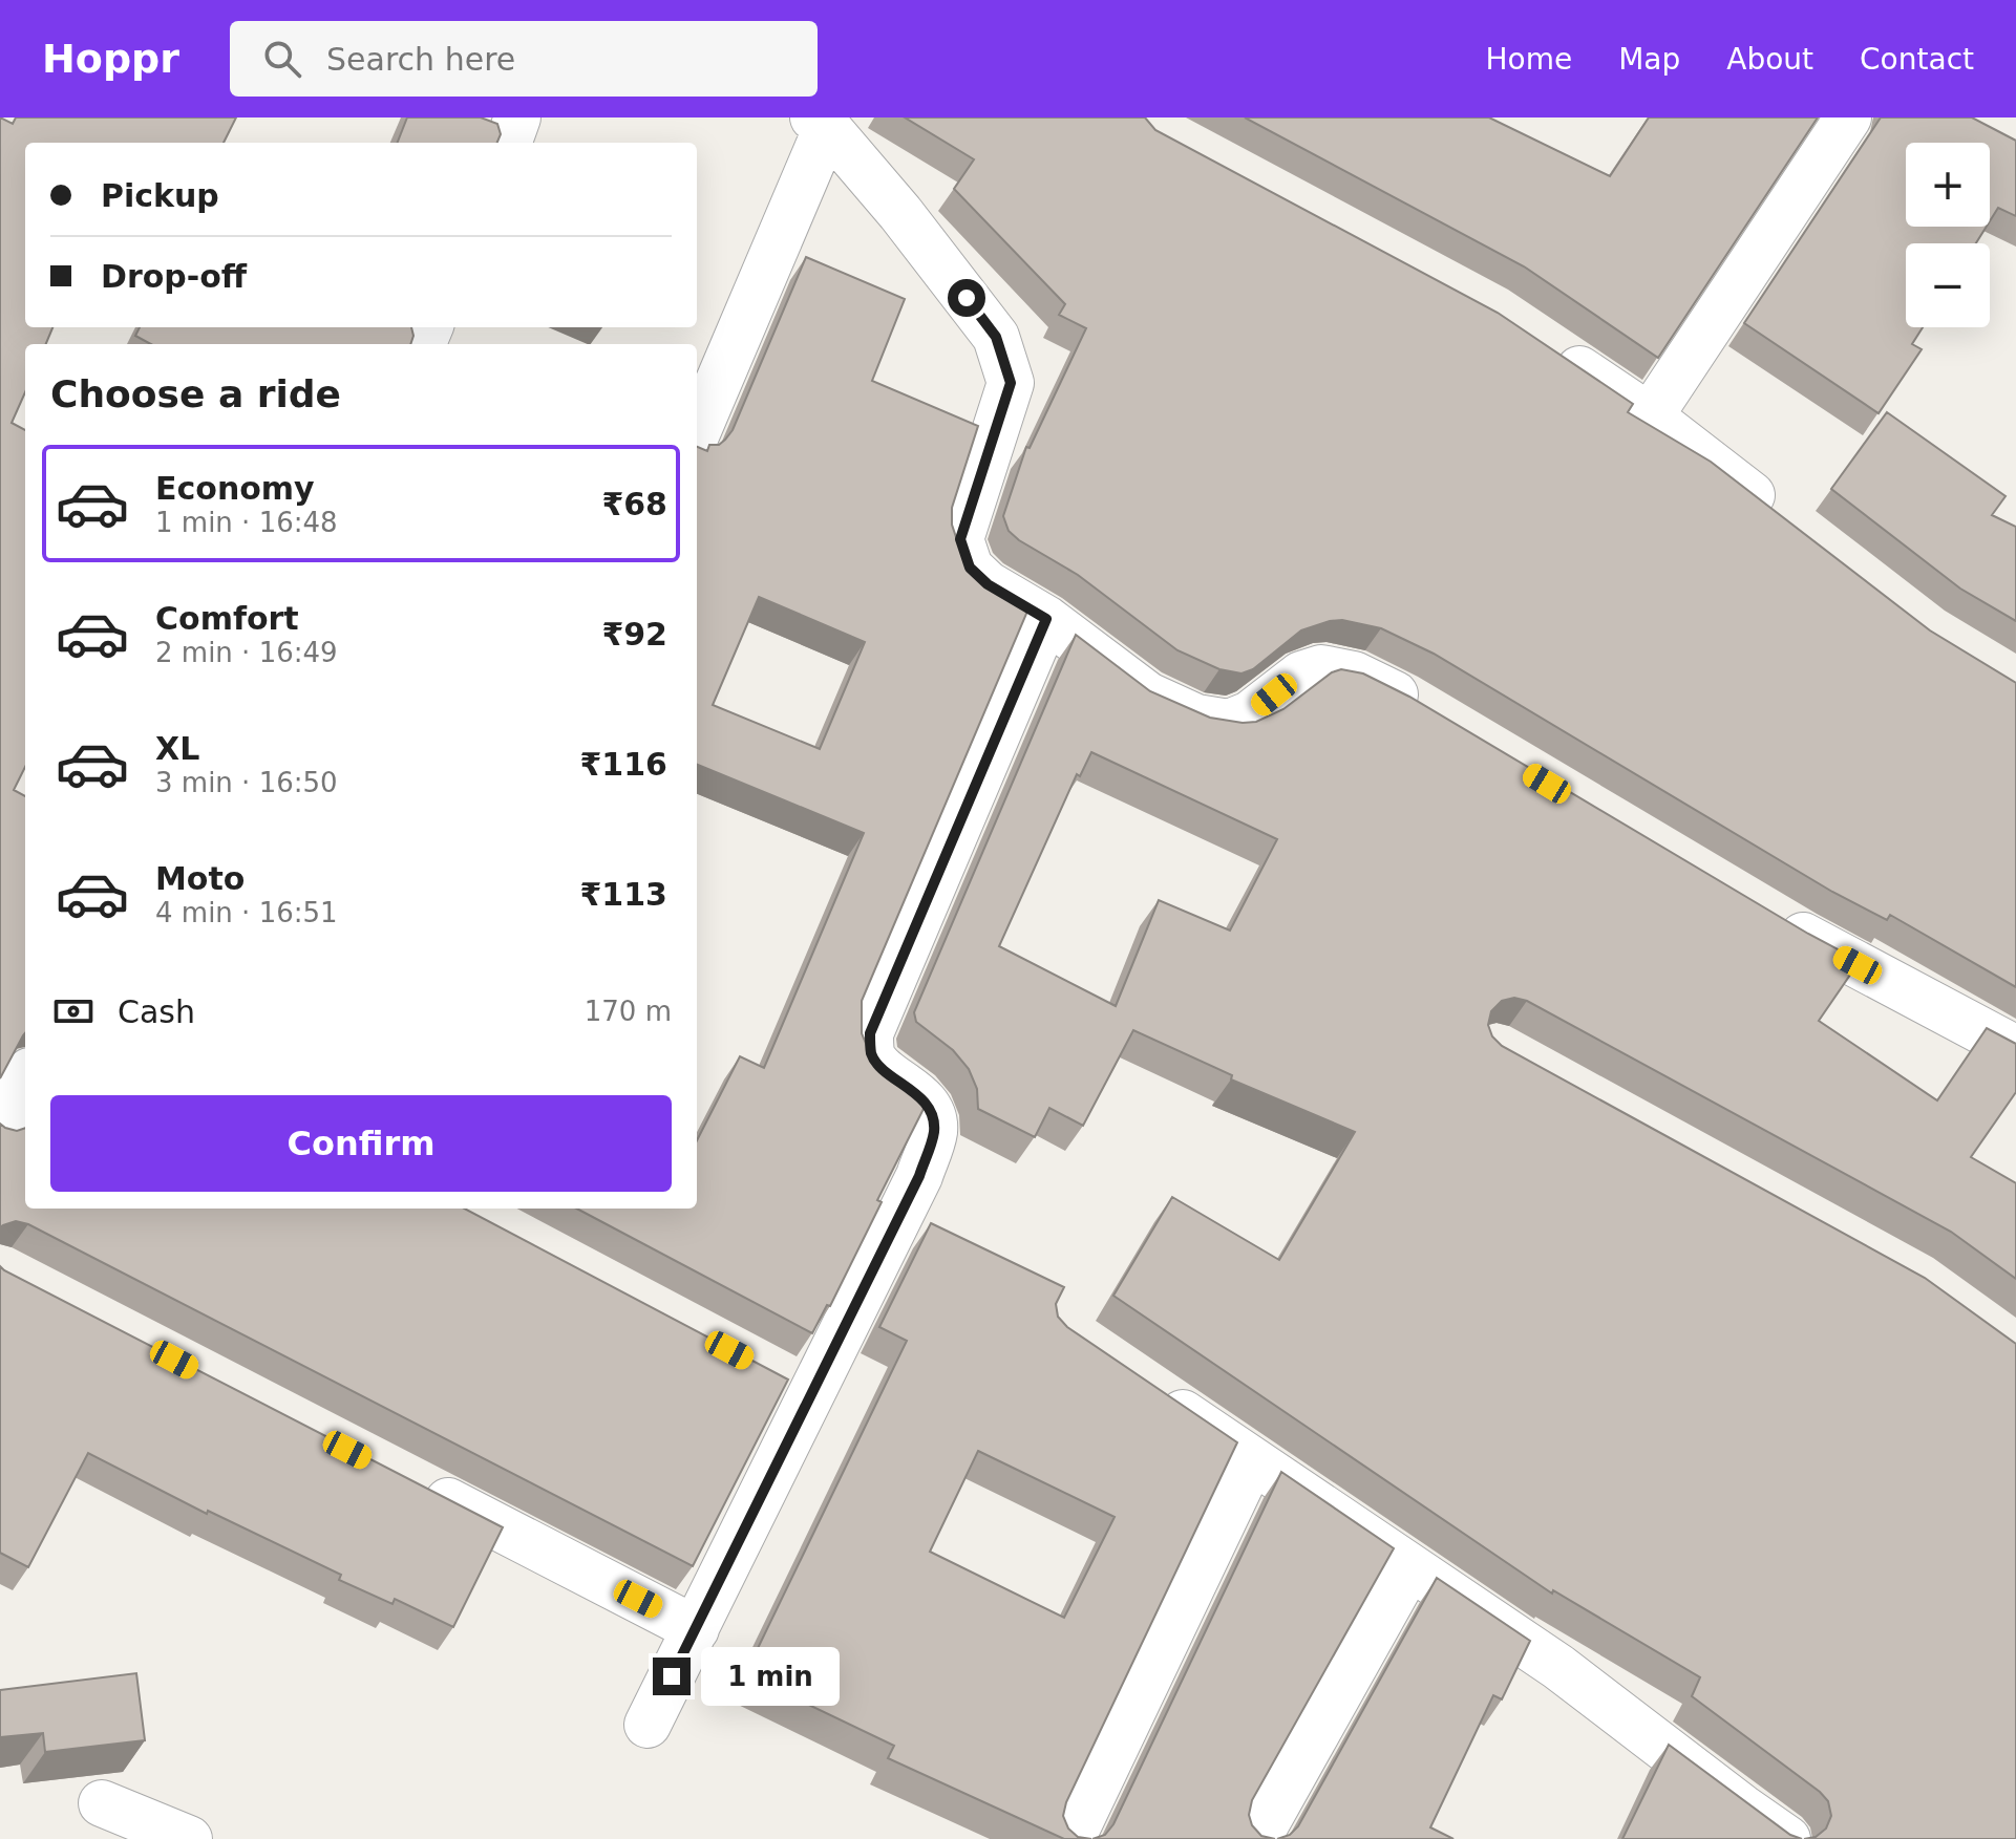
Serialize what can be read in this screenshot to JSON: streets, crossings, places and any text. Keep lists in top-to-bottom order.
{
  "page": {
    "header": "Hoppr",
    "search": "Search here",
    "nav": [
      "Home",
      "Map",
      "About",
      "Contact"
    ],
    "map_buttons": ["+", "−"],
    "banner": ["Pickup", "Drop-off"],
    "heading": "Choose a ride",
    "list": [
      {
        "name": "Economy",
        "note": "1 min · 16:48",
        "value": "₹68"
      },
      {
        "name": "Comfort",
        "note": "2 min · 16:49",
        "value": "₹92"
      },
      {
        "name": "XL",
        "note": "3 min · 16:50",
        "value": "₹116"
      },
      {
        "name": "Moto",
        "note": "4 min · 16:51",
        "value": "₹113"
      }
    ],
    "pay": ["Cash", "170 m"],
    "buttons": "Confirm",
    "bubble": "1 min"
  }
}
